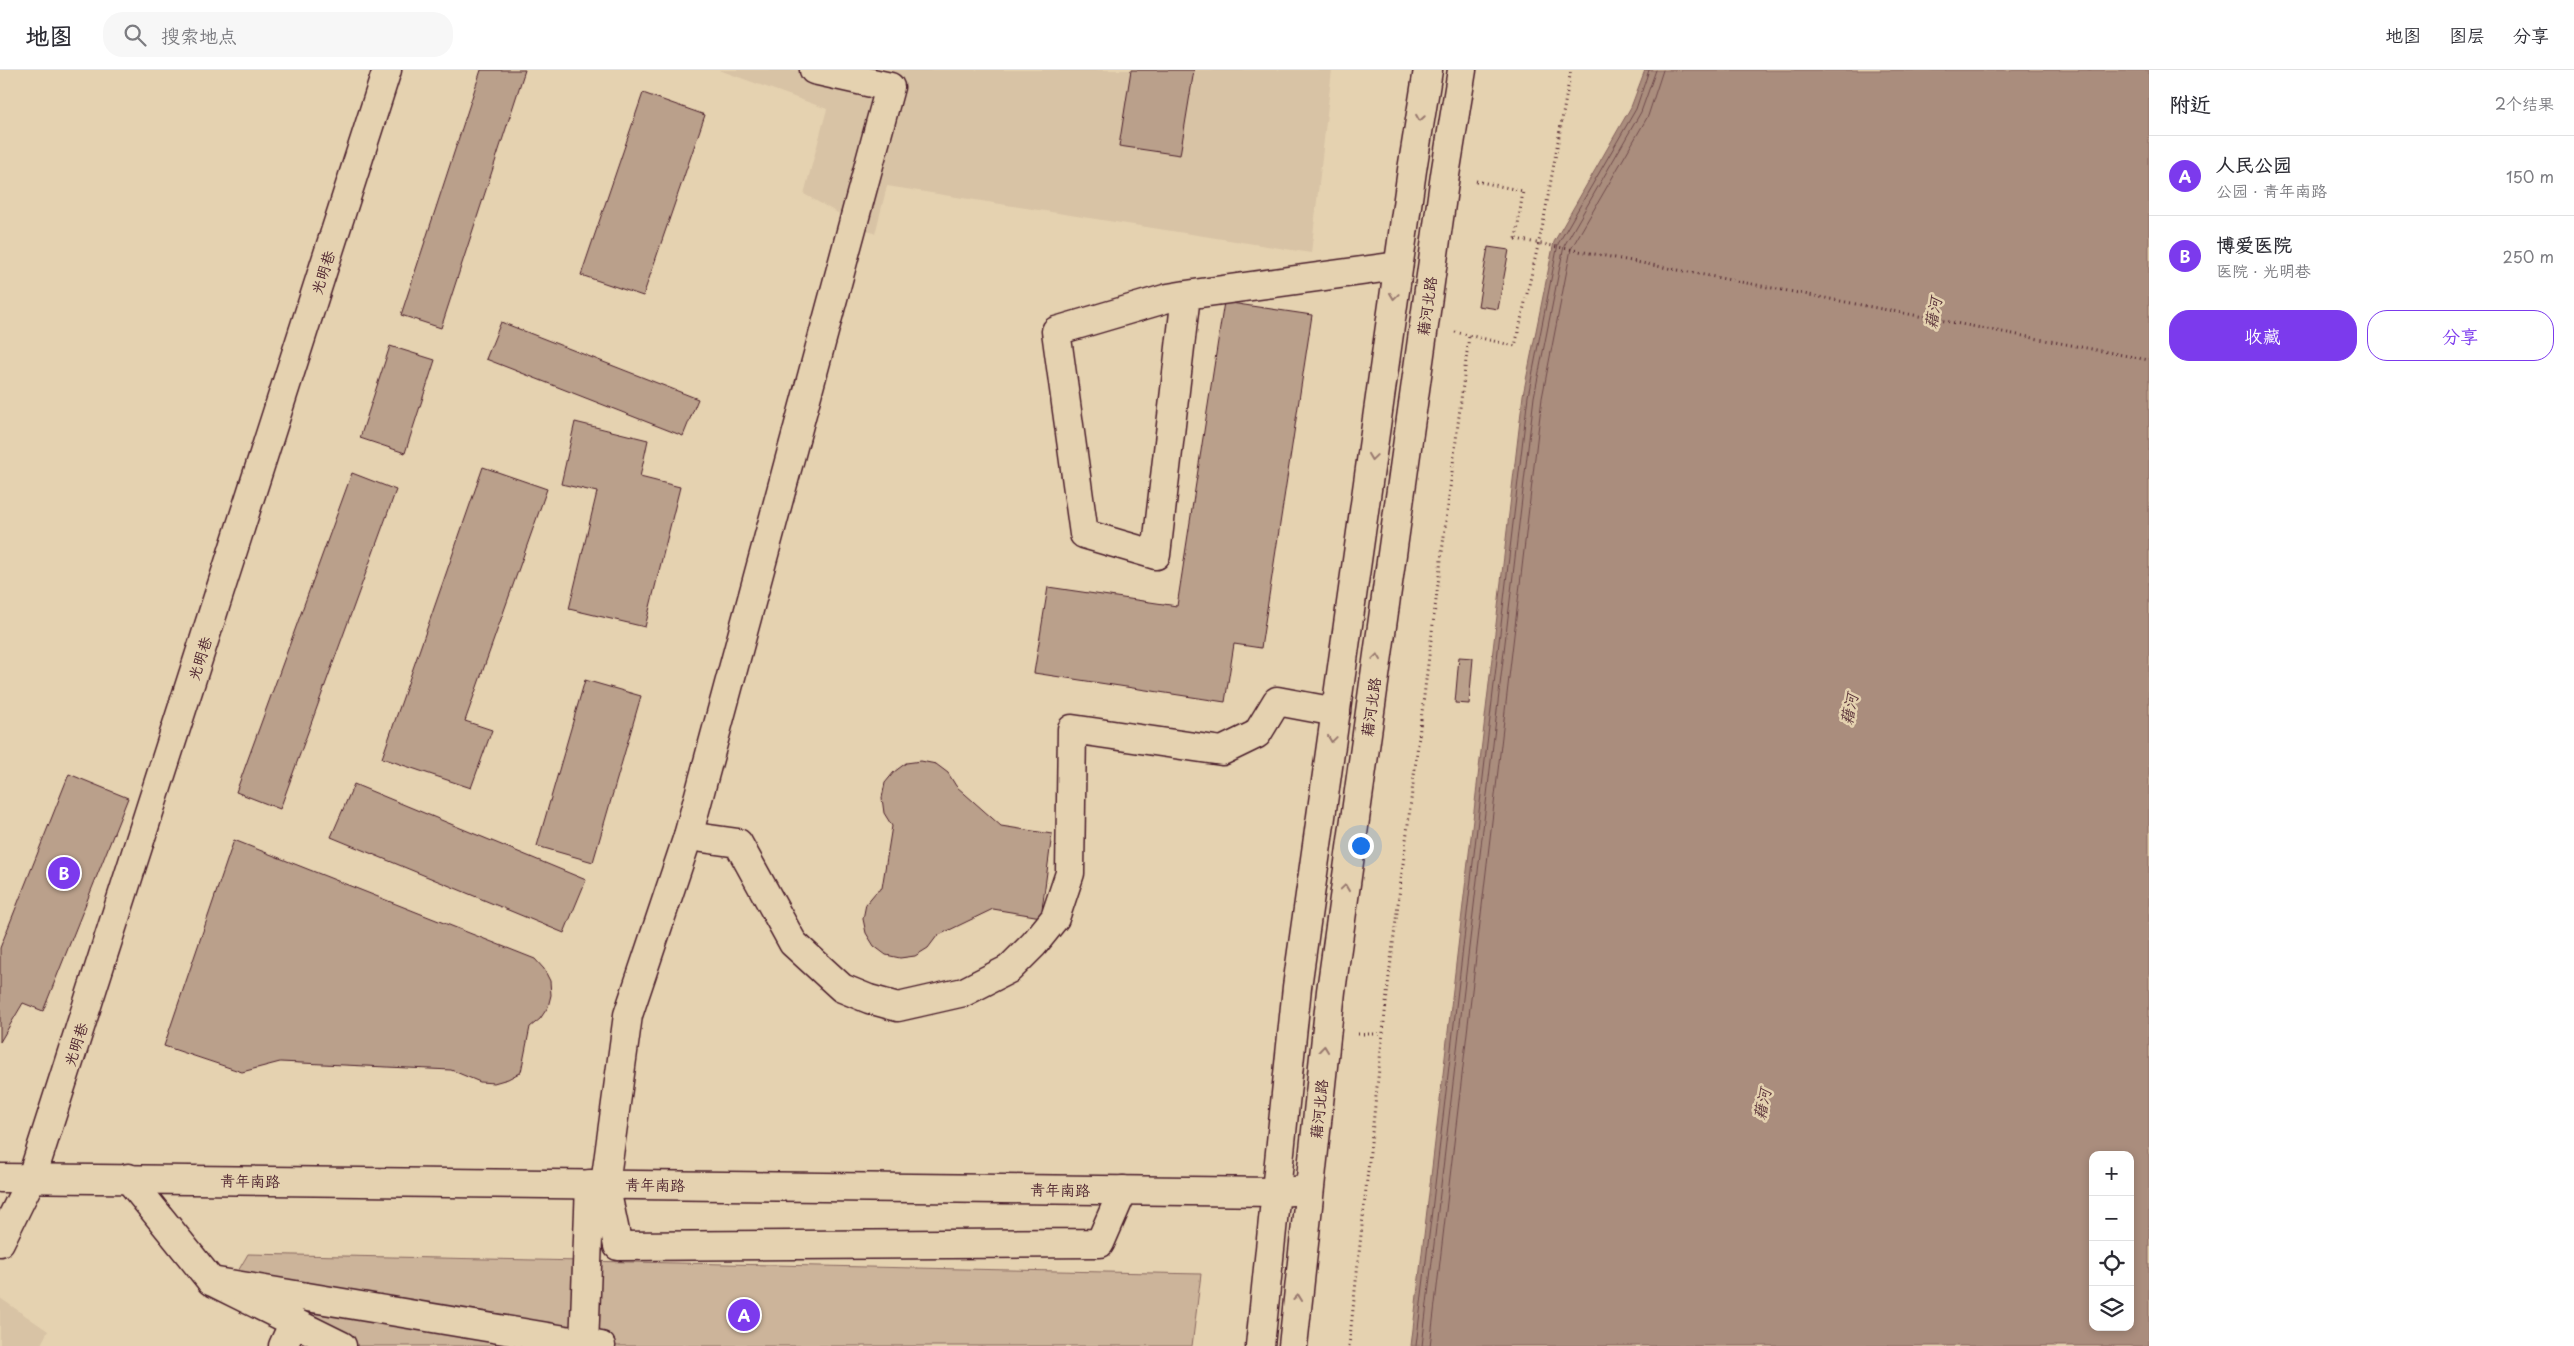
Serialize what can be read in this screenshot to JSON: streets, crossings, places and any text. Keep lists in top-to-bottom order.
{
  "streets": {
    "street": ["光明巷", "藉河北路", "青年南路"]
  },
  "crossings": [
    ["光明巷", "青年南路"],
    ["藉河北路", "青年南路"]
  ],
  "water": ["藉河"],
  "page": {
    "header": "地图",
    "search": "搜索地点",
    "nav": ["地图", "图层", "分享"],
    "heading": ["附近", "2个结果"],
    "list": [
      {
        "mark": "A",
        "name": "人民公园",
        "note": "公园 · 青年南路",
        "value": "150 m"
      },
      {
        "mark": "B",
        "name": "博爱医院",
        "note": "医院 · 光明巷",
        "value": "250 m"
      }
    ],
    "buttons": ["收藏", "分享"],
    "pins": ["B", "A"],
    "map_buttons": ["+", "−"]
  }
}
